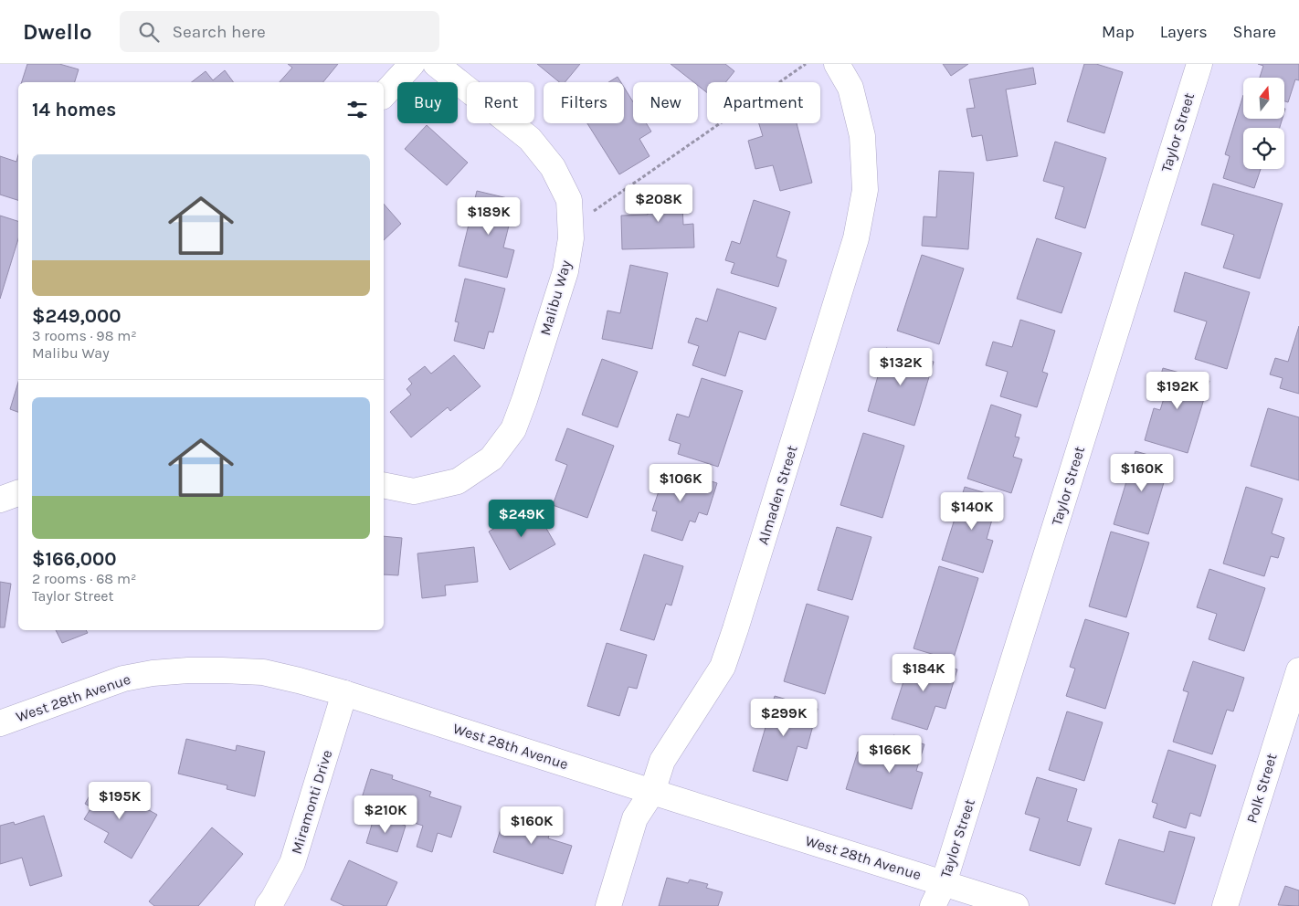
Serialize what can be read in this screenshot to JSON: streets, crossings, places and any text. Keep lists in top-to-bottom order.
{
  "streets": {
    "street": [
      "Taylor Street",
      "Malibu Way",
      "Almaden Street",
      "West 28th Avenue",
      "Polk Street",
      "Miramonti Drive"
    ]
  },
  "crossings": [
    ["Taylor Street", "West 28th Avenue"],
    ["Almaden Street", "West 28th Avenue"],
    ["West 28th Avenue", "Miramonti Drive"]
  ],
  "north": "top",
  "page": {
    "header": "Dwello",
    "search": "Search here",
    "nav": ["Map", "Layers", "Share"],
    "chip": [
      "Buy",
      "Rent",
      "Filters",
      "New",
      "Apartment"
    ],
    "heading": "14 homes",
    "list": [
      {
        "name": "$249,000",
        "note": "3 rooms · 98 m² · Malibu Way"
      },
      {
        "name": "$166,000",
        "note": "2 rooms · 68 m² · Taylor Street"
      }
    ],
    "price": [
      "$208K",
      "$189K",
      "$132K",
      "$192K",
      "$160K",
      "$106K",
      "$140K",
      "$249K",
      "$184K",
      "$299K",
      "$166K",
      "$195K",
      "$210K",
      "$160K"
    ]
  }
}
